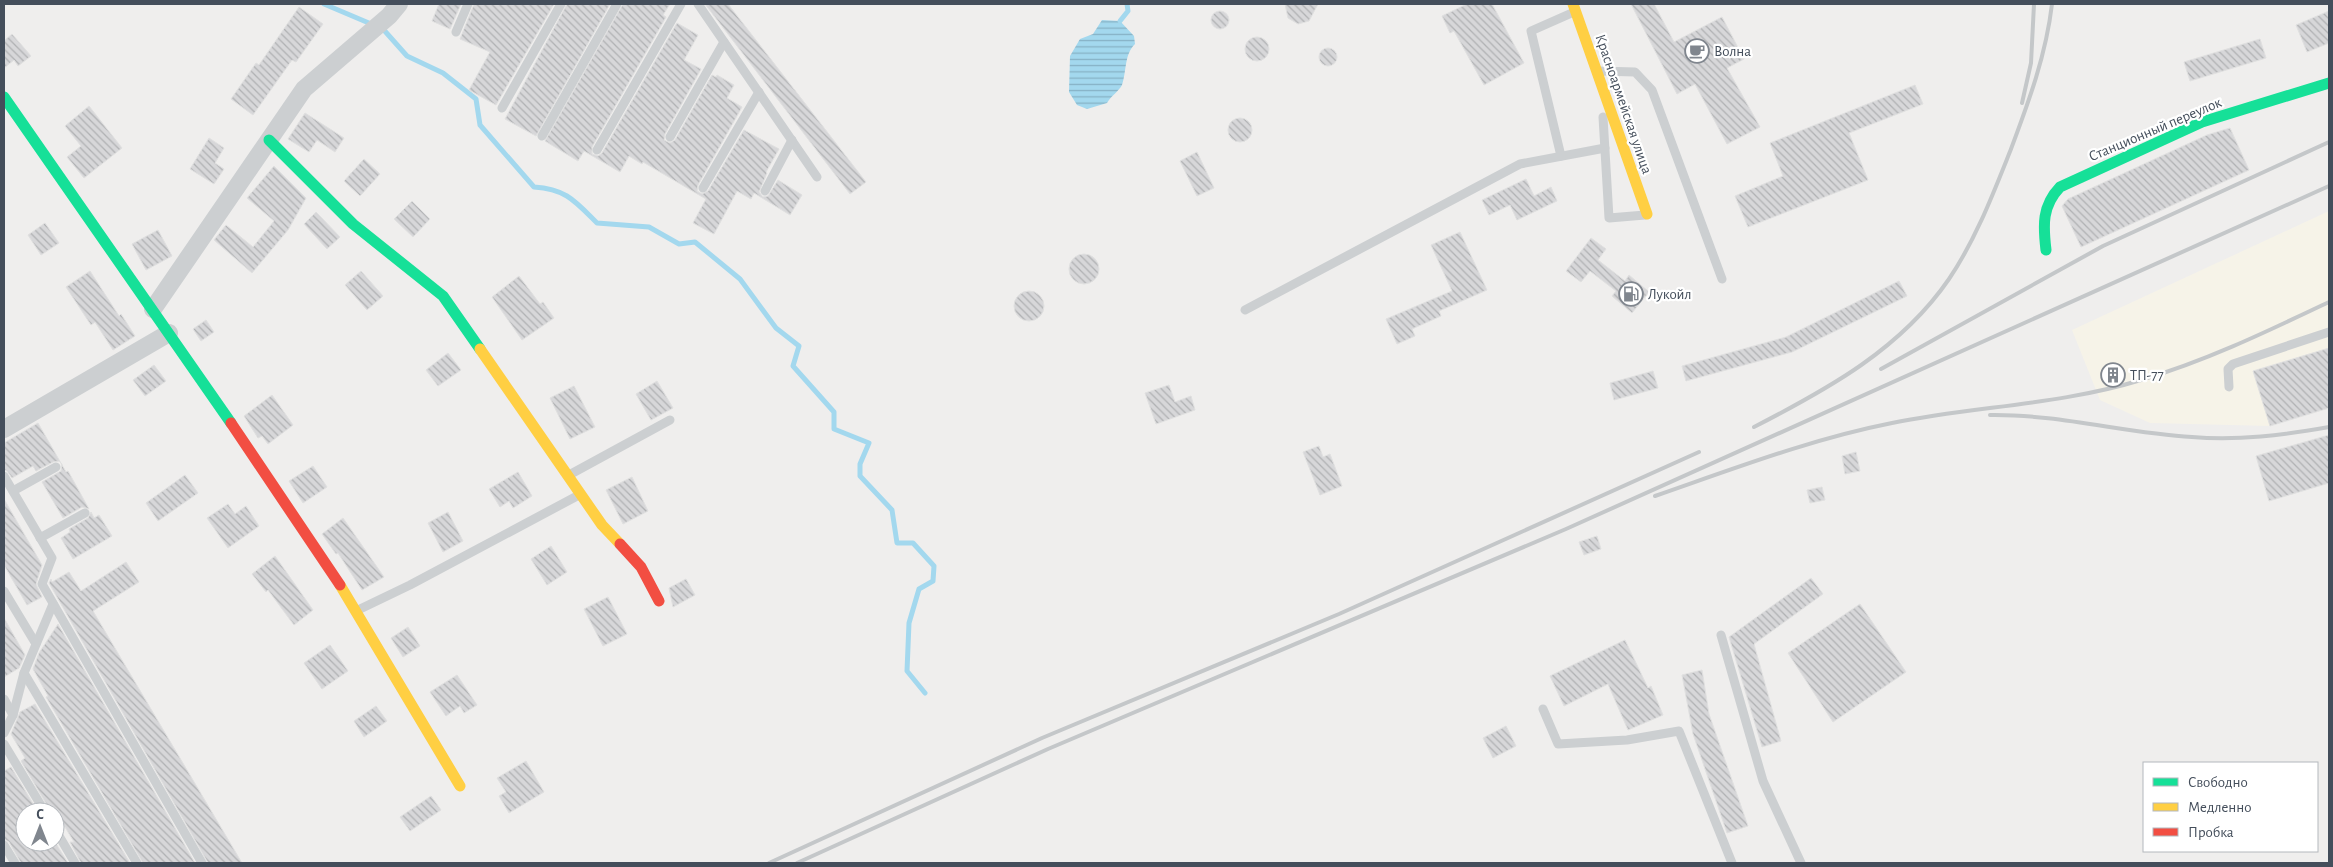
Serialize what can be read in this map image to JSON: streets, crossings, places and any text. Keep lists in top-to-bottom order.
{
  "streets": {
    "street": ["Красноармейская улица", "Станционный переулок"]
  },
  "places": {
    "cafe": ["Волна"],
    "fuel station": ["Лукойл"],
    "building": ["ТП-77"]
  },
  "legend": ["Свободно", "Медленно", "Пробка"],
  "north": "top"
}
